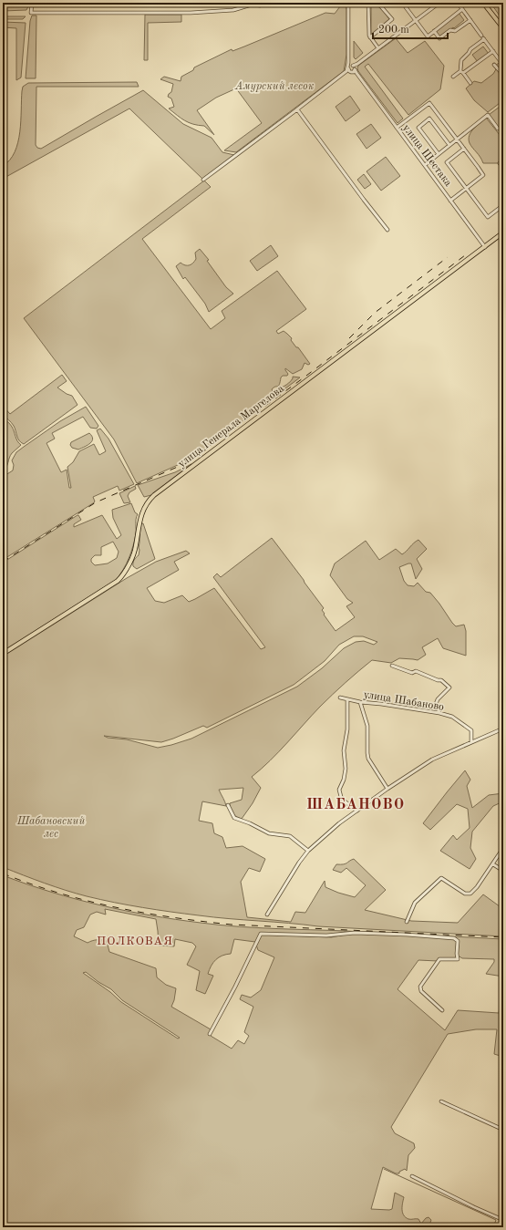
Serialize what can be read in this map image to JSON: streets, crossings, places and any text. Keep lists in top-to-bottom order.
{
  "streets": {
    "main road": ["улица Генерала Маргелова"],
    "street": ["улица Шестака", "улица Шабаново"]
  },
  "crossings": [
    ["улица Шестака", "улица Генерала Маргелова"]
  ],
  "districts": ["ШАБАНОВО", "ПОЛКОВАЯ"],
  "parks": ["Амурский лесок", "Шабановский лес"],
  "scale_bar": "200 m"
}
